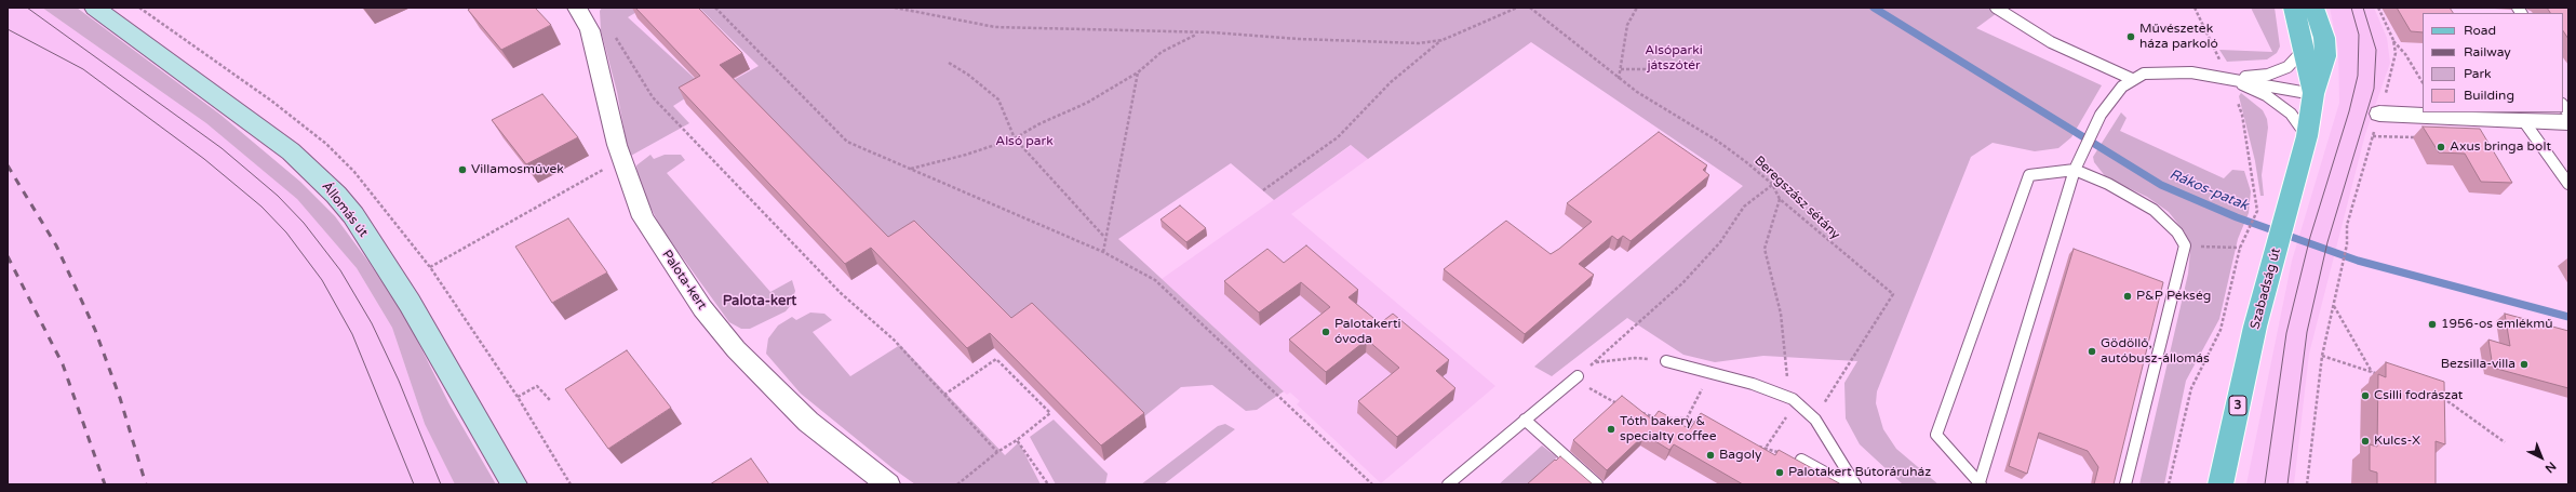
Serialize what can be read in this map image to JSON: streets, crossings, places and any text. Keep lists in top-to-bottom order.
{
  "streets": {
    "main road": ["Állomás út", "Szabadság út", "3"],
    "street": ["Palota-kert"],
    "path": ["Beregszász sétány"]
  },
  "districts": ["Palota-kert"],
  "water": ["Rákos-patak"],
  "parks": ["Alsóparki játszótér", "Alsó park"],
  "places": [
    "Művészetek háza parkoló",
    "Axus bringa bolt",
    "Villamosművek",
    "P&P Pékség",
    "1956-os emlékmű",
    "Palotakerti óvoda",
    "Gödöllő, autóbusz-állomás",
    "Bezsilla-villa",
    "Csilli fodrászat",
    "Tóth bakery & specialty coffee",
    "Kulcs-X",
    "Bagoly",
    "Palotakert Bútoráruház"
  ],
  "legend": [
    "Road",
    "Railway",
    "Park",
    "Building"
  ],
  "north": "bottom right"
}
